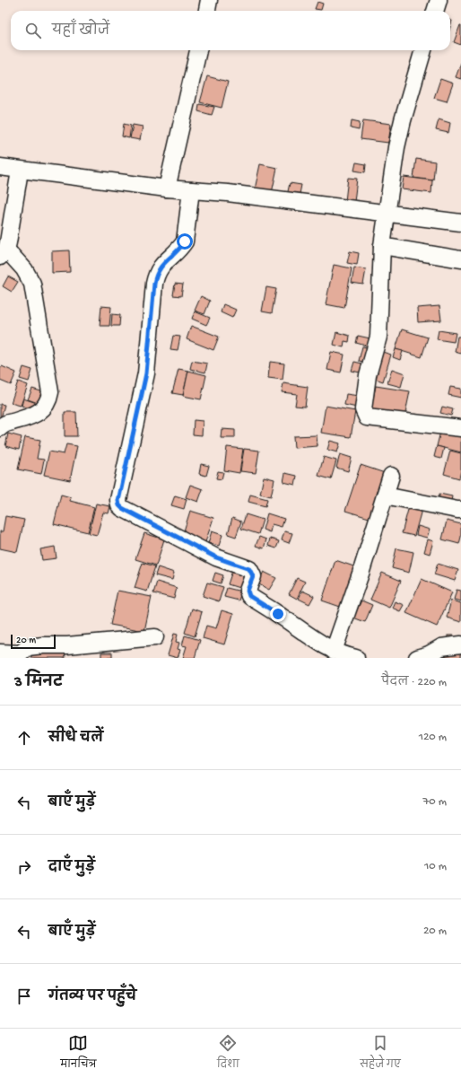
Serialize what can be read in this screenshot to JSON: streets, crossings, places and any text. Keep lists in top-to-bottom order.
{
  "scale_bar": "20 m",
  "page": {
    "search": "यहाँ खोजें",
    "scale": "20 m",
    "heading": ["3 मिनट", "पैदल · 220 m"],
    "list": [
      ["सीधे चलें", "120 m"],
      ["बाएँ मुड़ें", "70 m"],
      ["दाएँ मुड़ें", "10 m"],
      ["बाएँ मुड़ें", "20 m"],
      "गंतव्य पर पहुँचे"
    ],
    "nav": ["मानचित्र", "दिशा", "सहेजे गए"]
  }
}
